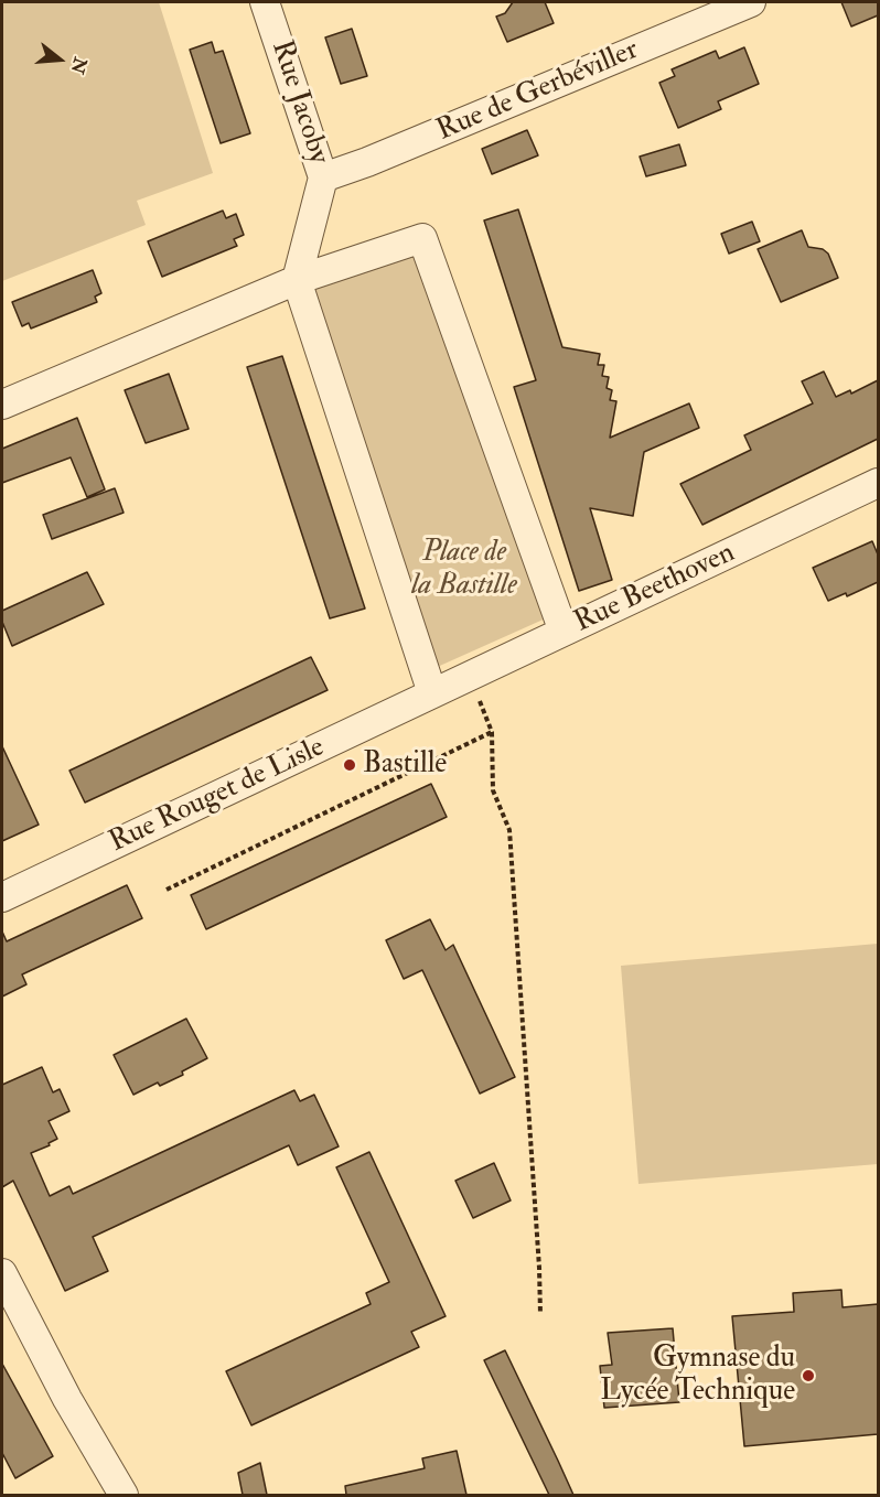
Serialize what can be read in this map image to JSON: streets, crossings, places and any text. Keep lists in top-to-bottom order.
{
  "streets": {
    "street": [
      "Rue de Gerbéviller",
      "Rue Jacoby",
      "Rue Beethoven",
      "Rue Rouget de Lisle"
    ]
  },
  "crossings": [
    ["Rue de Gerbéviller", "Rue Jacoby"],
    ["Rue Beethoven", "Rue Rouget de Lisle"]
  ],
  "parks": ["Place de la Bastille"],
  "places": ["Bastille", "Gymnase du Lycée Technique"],
  "north": "right"
}
